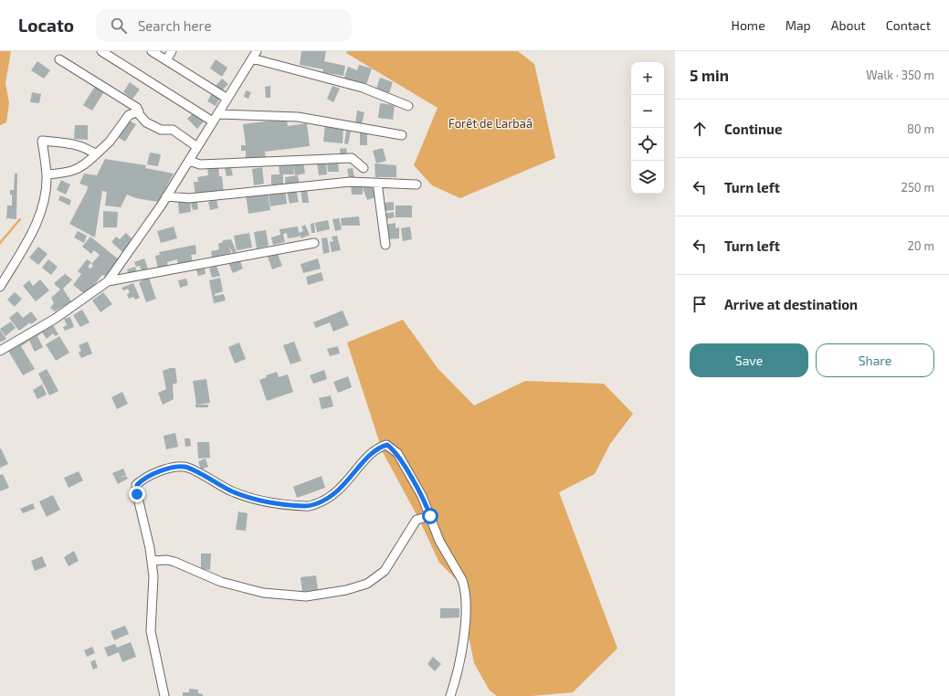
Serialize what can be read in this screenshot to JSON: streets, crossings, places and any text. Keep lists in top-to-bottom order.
{
  "parks": ["Forêt de Larbaâ"],
  "page": {
    "header": "Locato",
    "search": "Search here",
    "nav": [
      "Home",
      "Map",
      "About",
      "Contact"
    ],
    "heading": ["5 min", "Walk · 350 m"],
    "map_buttons": ["+", "−"],
    "list": [
      ["Continue", "80 m"],
      ["Turn left", "250 m"],
      ["Turn left", "20 m"],
      "Arrive at destination"
    ],
    "buttons": ["Save", "Share"]
  }
}
